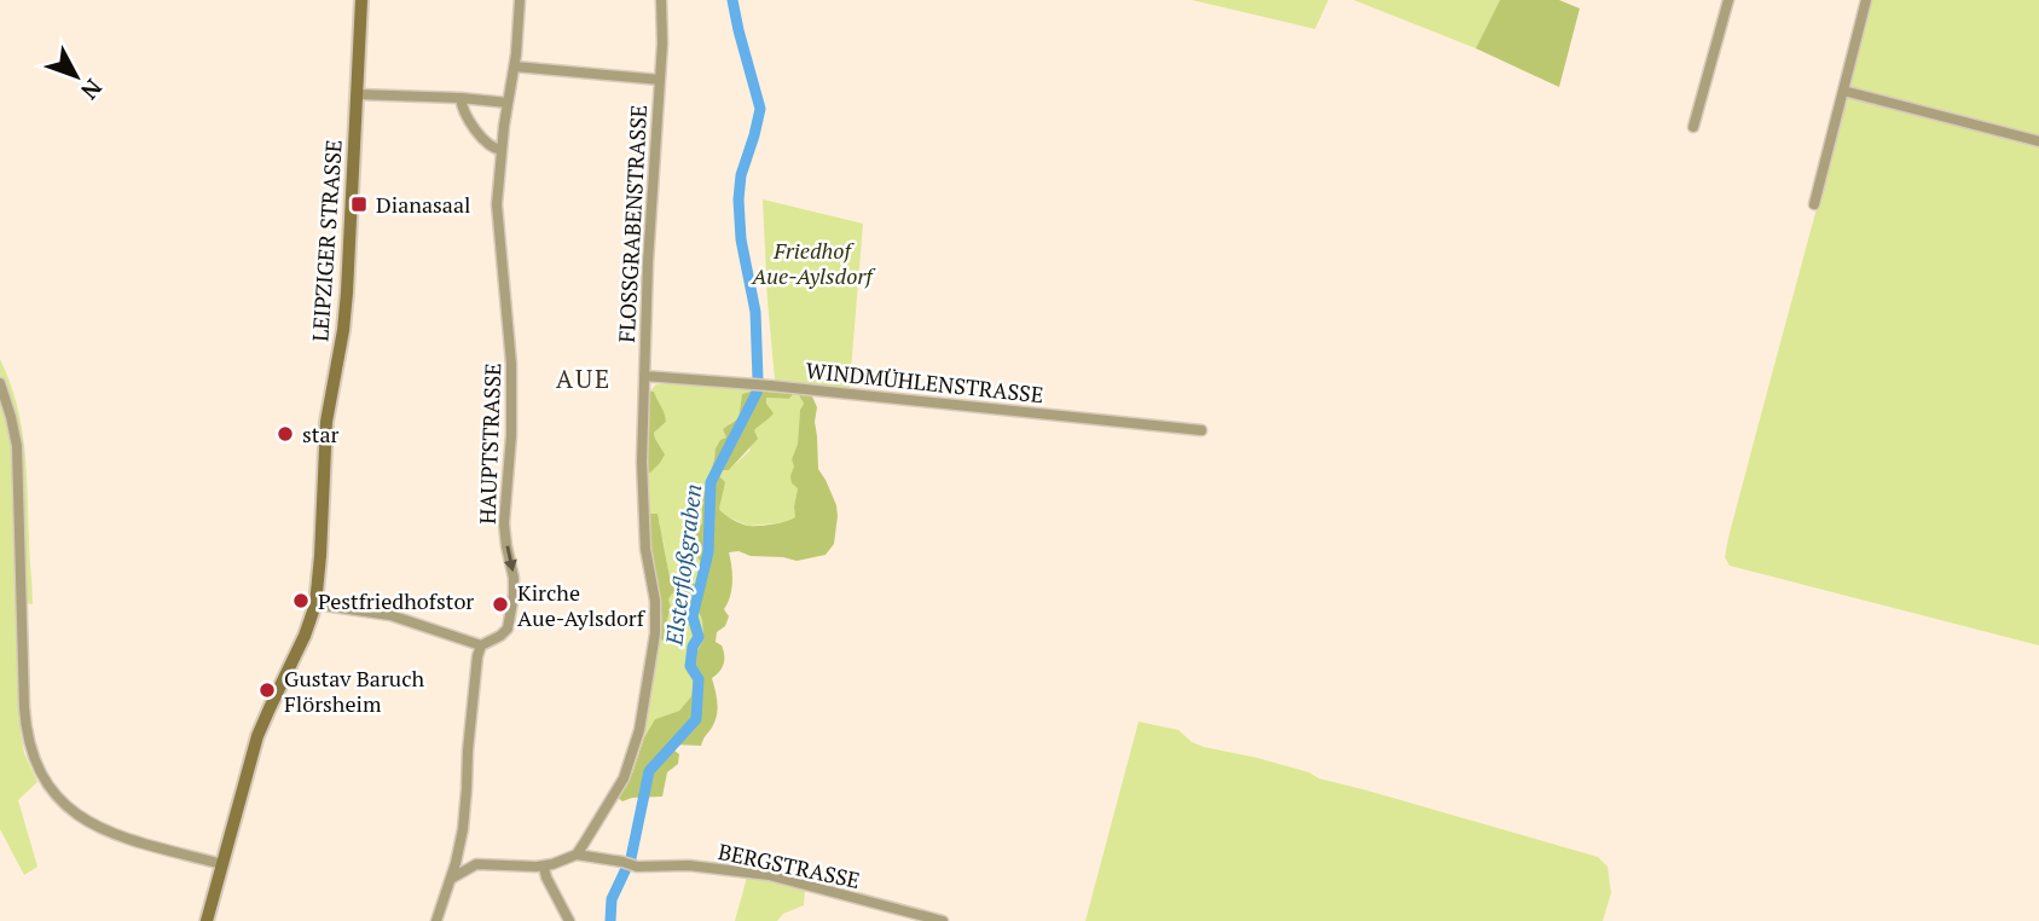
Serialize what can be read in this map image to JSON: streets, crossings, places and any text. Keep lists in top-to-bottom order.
{
  "streets": {
    "street": [
      "FLOSSGRABENSTRASSE",
      "LEIPZIGER STRASSE",
      "WINDMÜHLENSTRASSE",
      "HAUPTSTRASSE",
      "BERGSTRASSE"
    ]
  },
  "crossings": [
    ["FLOSSGRABENSTRASSE", "WINDMÜHLENSTRASSE"],
    ["FLOSSGRABENSTRASSE", "BERGSTRASSE"]
  ],
  "one_way": ["HAUPTSTRASSE"],
  "districts": ["AUE"],
  "water": ["Elsterfloßgraben"],
  "parks": ["Friedhof Aue-Aylsdorf"],
  "places": {
    "transit": ["Dianasaal"],
    "other": [
      "star",
      "Pestfriedhofstor",
      "Kirche Aue-Aylsdorf",
      "Gustav Baruch Flörsheim"
    ]
  },
  "north": "bottom right"
}
